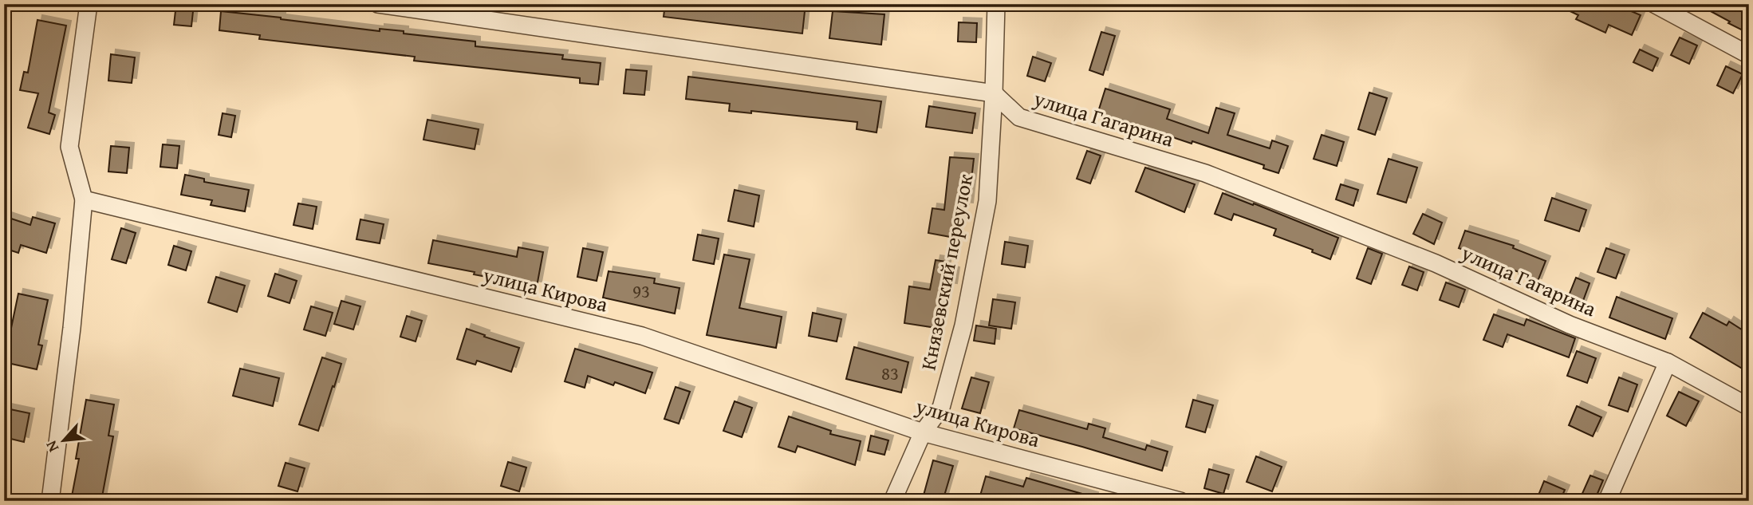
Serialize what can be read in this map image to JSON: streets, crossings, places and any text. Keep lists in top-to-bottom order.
{
  "streets": {
    "street": ["улица Гагарина", "Князевский переулок", "улица Кирова"]
  },
  "crossings": [
    ["улица Гагарина", "Князевский переулок"],
    ["Князевский переулок", "улица Кирова"]
  ],
  "house_numbers": ["93", "83"],
  "north": "bottom left"
}
